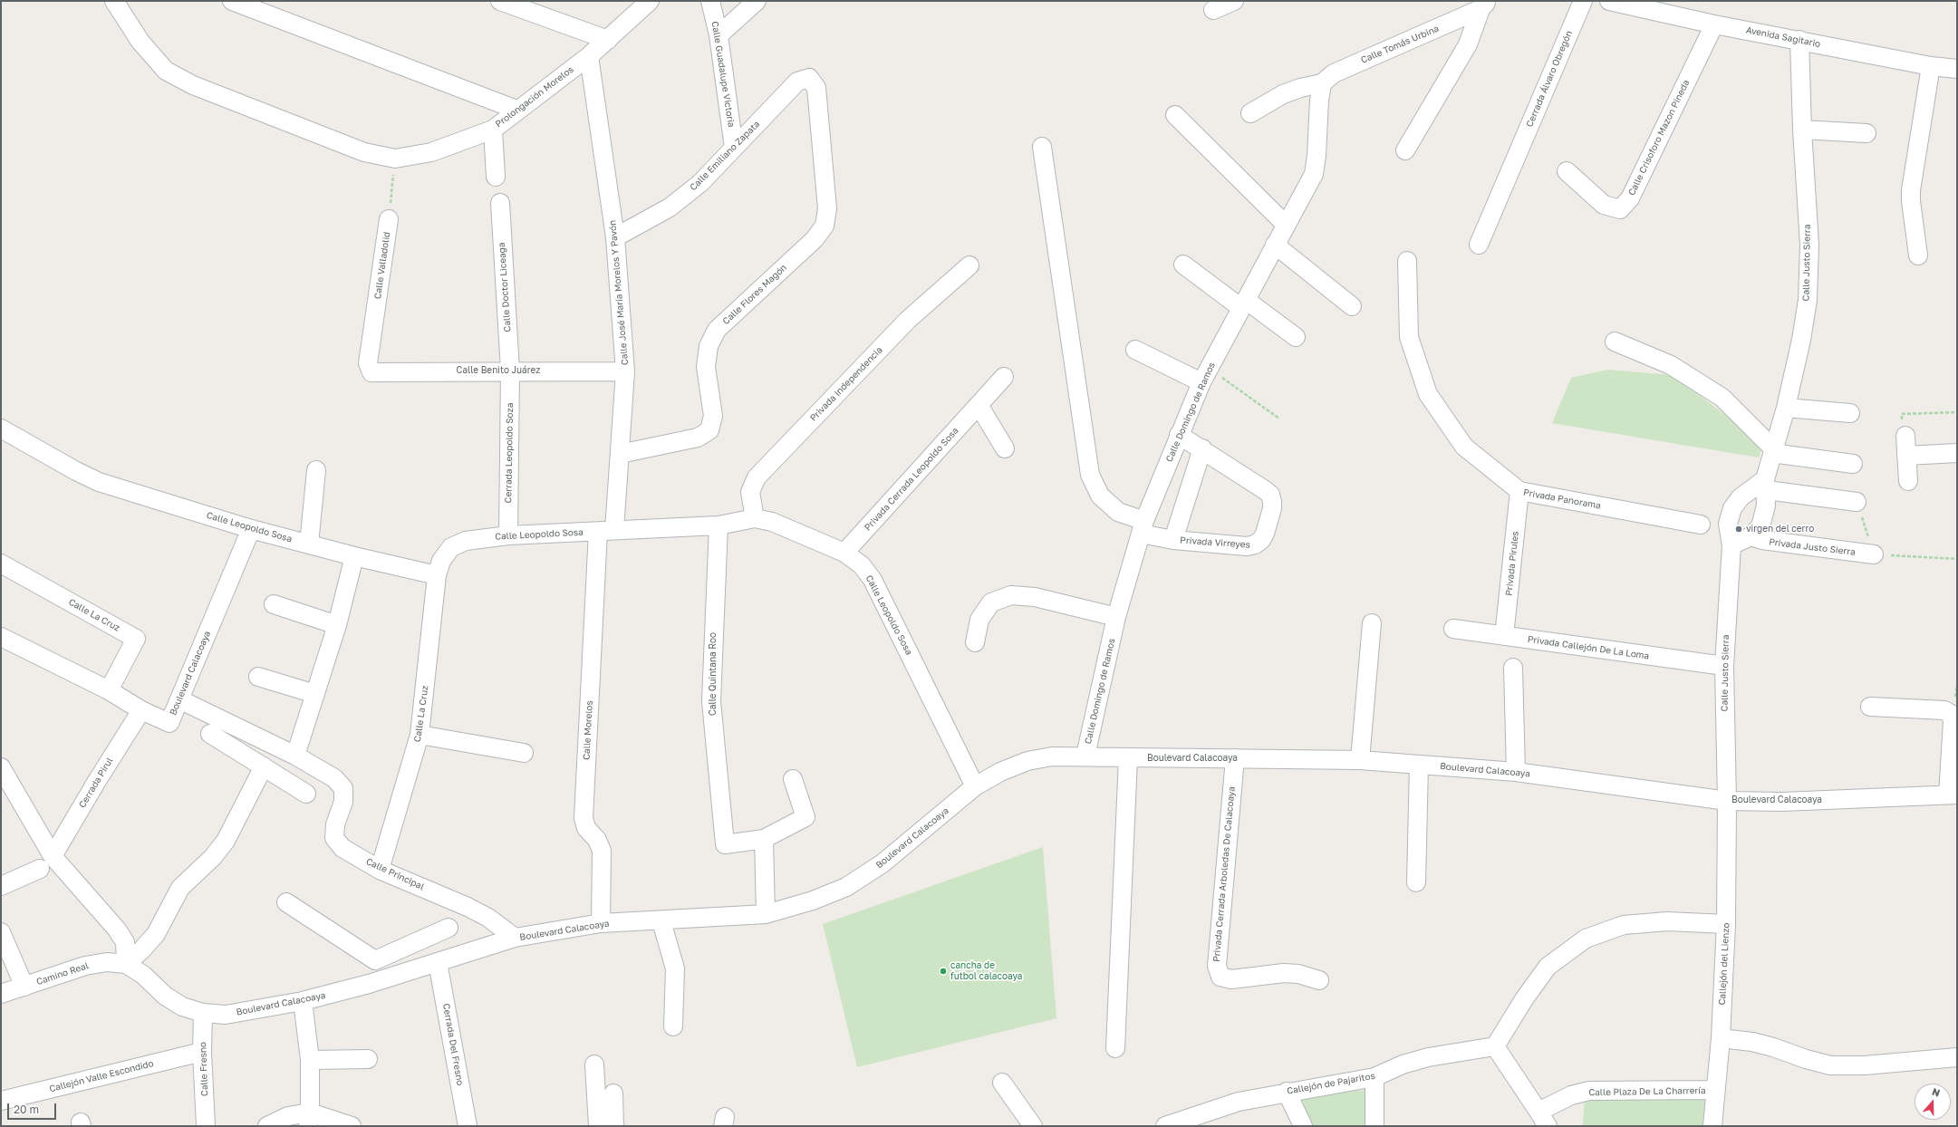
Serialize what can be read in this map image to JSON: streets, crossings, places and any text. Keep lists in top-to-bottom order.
{
  "streets": {
    "street": [
      "Avenida Sagitario",
      "Calle Tomás Urbina",
      "Calle Guadalupe Victoria",
      "Cerrada Álvaro Obregón",
      "Prolongación Morelos",
      "Calle Crisoforo Mazon Pineda",
      "Calle Emiliano Zapata",
      "Calle Justo Sierra",
      "Calle Valladolid",
      "Calle Doctor Liceaga",
      "Calle José María Morelos Y Pavón",
      "Calle Flores Magón",
      "Calle Benito Juárez",
      "Privada Independencia",
      "Calle Domingo de Ramos",
      "Cerrada Leopoldo Soza",
      "Privada Cerrada Leopoldo Sosa",
      "Privada Panorama",
      "Calle Leopoldo Sosa",
      "Privada Virreyes",
      "Privada Justo Sierra",
      "Privada Pirules",
      "Calle La Cruz",
      "Privada Callejón De La Loma",
      "Boulevard Calacoaya",
      "Calle Quintana Roo",
      "Calle Morelos",
      "Cerrada Pirul",
      "Calle Principal",
      "Privada Cerrada Arboledas De Calacoaya",
      "Callejón del Lienzo",
      "Camino Real",
      "Cerrada Del Fresno",
      "Calle Fresno",
      "Callejón Valle Escondido",
      "Callejón de Pajaritos",
      "Calle Plaza De La Charrería"
    ]
  },
  "crossings": [
    ["Avenida Sagitario", "Calle Crisoforo Mazon Pineda"],
    ["Avenida Sagitario", "Calle Justo Sierra"],
    ["Calle Tomás Urbina", "Calle Domingo de Ramos"],
    ["Calle Guadalupe Victoria", "Calle Emiliano Zapata"],
    ["Prolongación Morelos", "Calle Valladolid"],
    ["Prolongación Morelos", "Calle José María Morelos Y Pavón"],
    ["Calle Emiliano Zapata", "Calle José María Morelos Y Pavón"],
    ["Calle Emiliano Zapata", "Calle Flores Magón"],
    ["Calle Justo Sierra", "Privada Justo Sierra"],
    ["Calle Justo Sierra", "Privada Callejón De La Loma"],
    ["Calle Justo Sierra", "Boulevard Calacoaya"],
    ["Calle Justo Sierra", "Callejón del Lienzo"],
    ["Calle Valladolid", "Calle Benito Juárez"],
    ["Calle Doctor Liceaga", "Calle Benito Juárez"],
    ["Calle Doctor Liceaga", "Cerrada Leopoldo Soza"],
    ["Calle José María Morelos Y Pavón", "Calle Flores Magón"],
    ["Calle José María Morelos Y Pavón", "Calle Benito Juárez"],
    ["Calle José María Morelos Y Pavón", "Calle Leopoldo Sosa"],
    ["Calle José María Morelos Y Pavón", "Calle Morelos"],
    ["Calle Benito Juárez", "Cerrada Leopoldo Soza"],
    ["Privada Independencia", "Calle Leopoldo Sosa"],
    ["Calle Domingo de Ramos", "Privada Virreyes"],
    ["Calle Domingo de Ramos", "Boulevard Calacoaya"],
    ["Cerrada Leopoldo Soza", "Calle Leopoldo Sosa"],
    ["Privada Cerrada Leopoldo Sosa", "Calle Leopoldo Sosa"],
    ["Privada Panorama", "Privada Pirules"],
    ["Calle Leopoldo Sosa", "Calle La Cruz"],
    ["Calle Leopoldo Sosa", "Boulevard Calacoaya"],
    ["Calle Leopoldo Sosa", "Calle Quintana Roo"],
    ["Calle Leopoldo Sosa", "Calle Morelos"],
    ["Privada Pirules", "Privada Callejón De La Loma"],
    ["Calle La Cruz", "Boulevard Calacoaya"],
    ["Calle La Cruz", "Calle Principal"],
    ["Boulevard Calacoaya", "Calle Morelos"],
    ["Boulevard Calacoaya", "Cerrada Pirul"],
    ["Boulevard Calacoaya", "Calle Principal"],
    ["Boulevard Calacoaya", "Privada Cerrada Arboledas De Calacoaya"],
    ["Boulevard Calacoaya", "Callejón del Lienzo"],
    ["Boulevard Calacoaya", "Camino Real"],
    ["Boulevard Calacoaya", "Cerrada Del Fresno"],
    ["Boulevard Calacoaya", "Calle Fresno"],
    ["Callejón del Lienzo", "Calle Plaza De La Charrería"],
    ["Calle Fresno", "Callejón Valle Escondido"],
    ["Callejón de Pajaritos", "Calle Plaza De La Charrería"]
  ],
  "places": ["virgen del cerro", "cancha de futbol calacoaya"],
  "scale_bar": "20 m",
  "north": "top"
}
